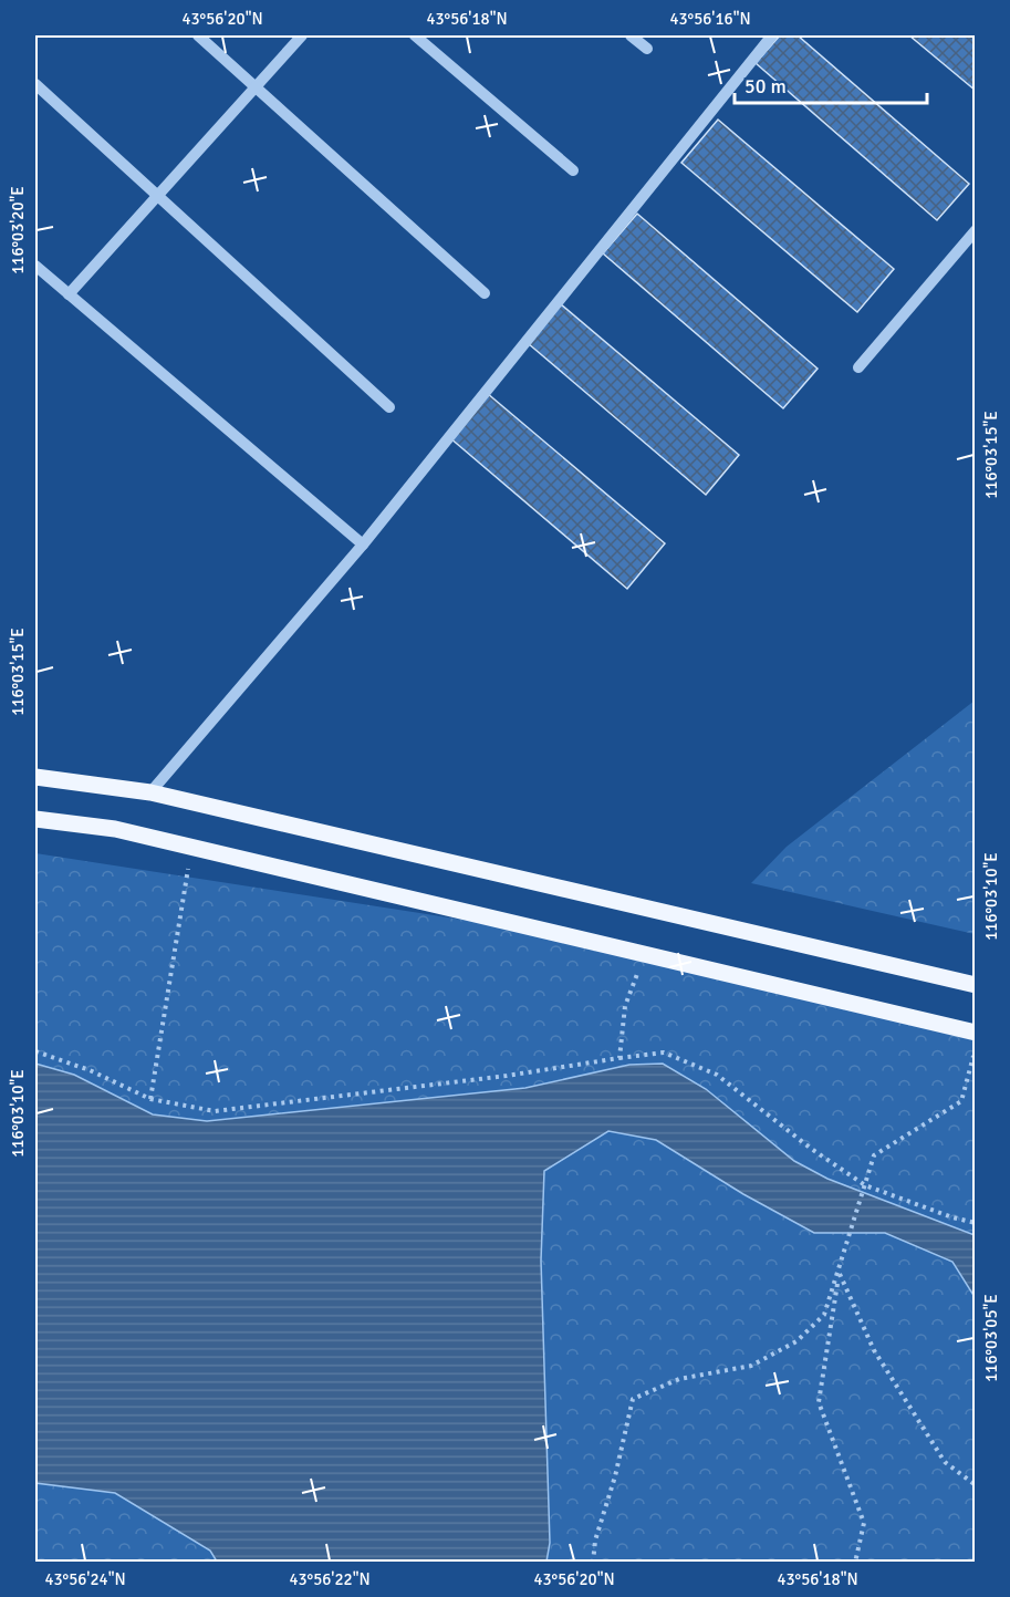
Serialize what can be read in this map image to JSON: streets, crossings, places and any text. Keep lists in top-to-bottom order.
{
  "scale_bar": "50 m",
  "coordinates": [
    "43°56'20\"N",
    "43°56'18\"N",
    "43°56'16\"N",
    "116°03'20\"E",
    "116°03'15\"E",
    "116°03'10\"E",
    "116°03'05\"E",
    "43°56'24\"N",
    "43°56'22\"N"
  ]
}
